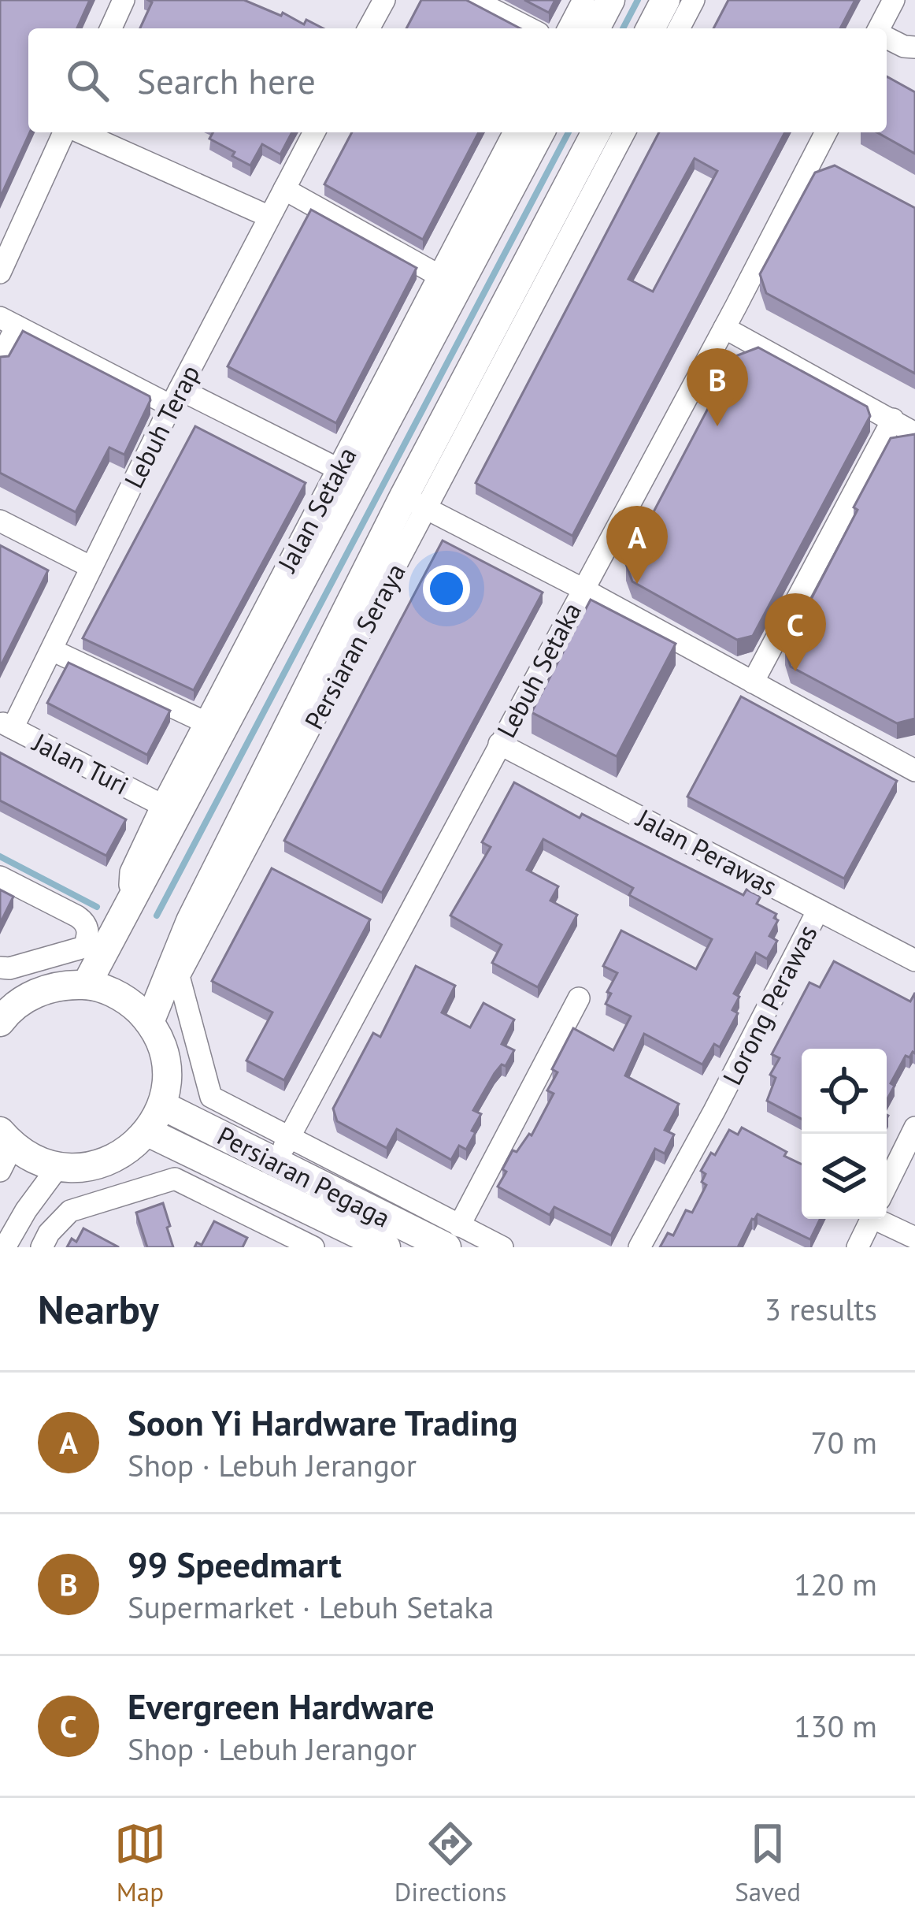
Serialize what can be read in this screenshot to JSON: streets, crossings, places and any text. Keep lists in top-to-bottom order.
{
  "streets": {
    "main road": ["Persiaran Seraya", "Persiaran Pegaga"],
    "street": [
      "Lebuh Terap",
      "Jalan Setaka",
      "Lebuh Setaka",
      "Jalan Turi",
      "Jalan Perawas",
      "Lorong Perawas"
    ]
  },
  "crossings": [
    ["Lebuh Terap", "Jalan Turi"],
    ["Jalan Setaka", "Jalan Turi"],
    ["Persiaran Seraya", "Lebuh Setaka"],
    ["Persiaran Seraya", "Persiaran Pegaga"],
    ["Lebuh Setaka", "Jalan Perawas"],
    ["Lebuh Setaka", "Persiaran Pegaga"],
    ["Jalan Perawas", "Lorong Perawas"]
  ],
  "page": {
    "search": "Search here",
    "pins": ["B", "A", "C"],
    "heading": ["Nearby", "3 results"],
    "list": [
      {
        "mark": "A",
        "name": "Soon Yi Hardware Trading",
        "note": "Shop · Lebuh Jerangor",
        "value": "70 m"
      },
      {
        "mark": "B",
        "name": "99 Speedmart",
        "note": "Supermarket · Lebuh Setaka",
        "value": "120 m"
      },
      {
        "mark": "C",
        "name": "Evergreen Hardware",
        "note": "Shop · Lebuh Jerangor",
        "value": "130 m"
      }
    ],
    "nav": ["Map", "Directions", "Saved"]
  }
}
